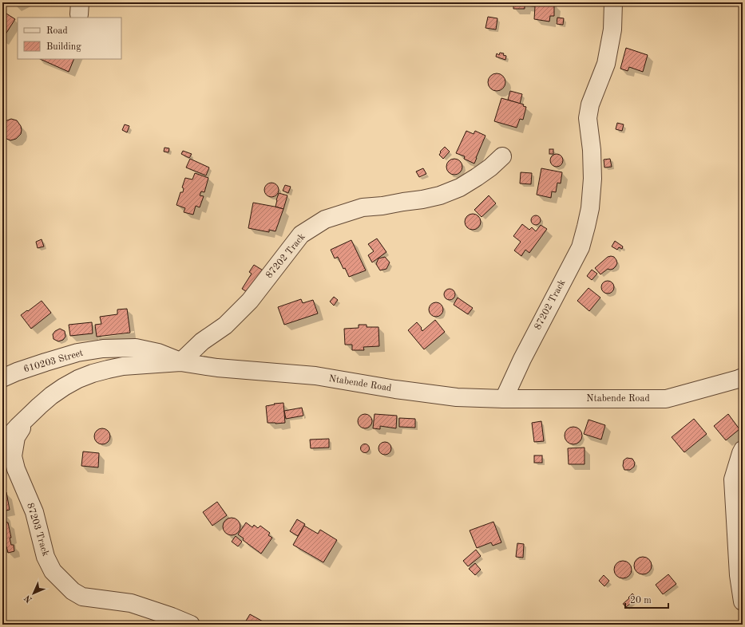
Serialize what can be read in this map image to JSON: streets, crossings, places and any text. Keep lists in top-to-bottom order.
{
  "streets": {
    "street": [
      "87202 Track",
      "610203 Street",
      "Ntabende Road",
      "87203 Track"
    ]
  },
  "crossings": [
    ["87202 Track", "610203 Street"],
    ["87202 Track", "Ntabende Road"],
    ["610203 Street", "Ntabende Road"],
    ["Ntabende Road", "87203 Track"]
  ],
  "legend": ["Road", "Building"],
  "scale_bar": "20 m",
  "north": "bottom left"
}
